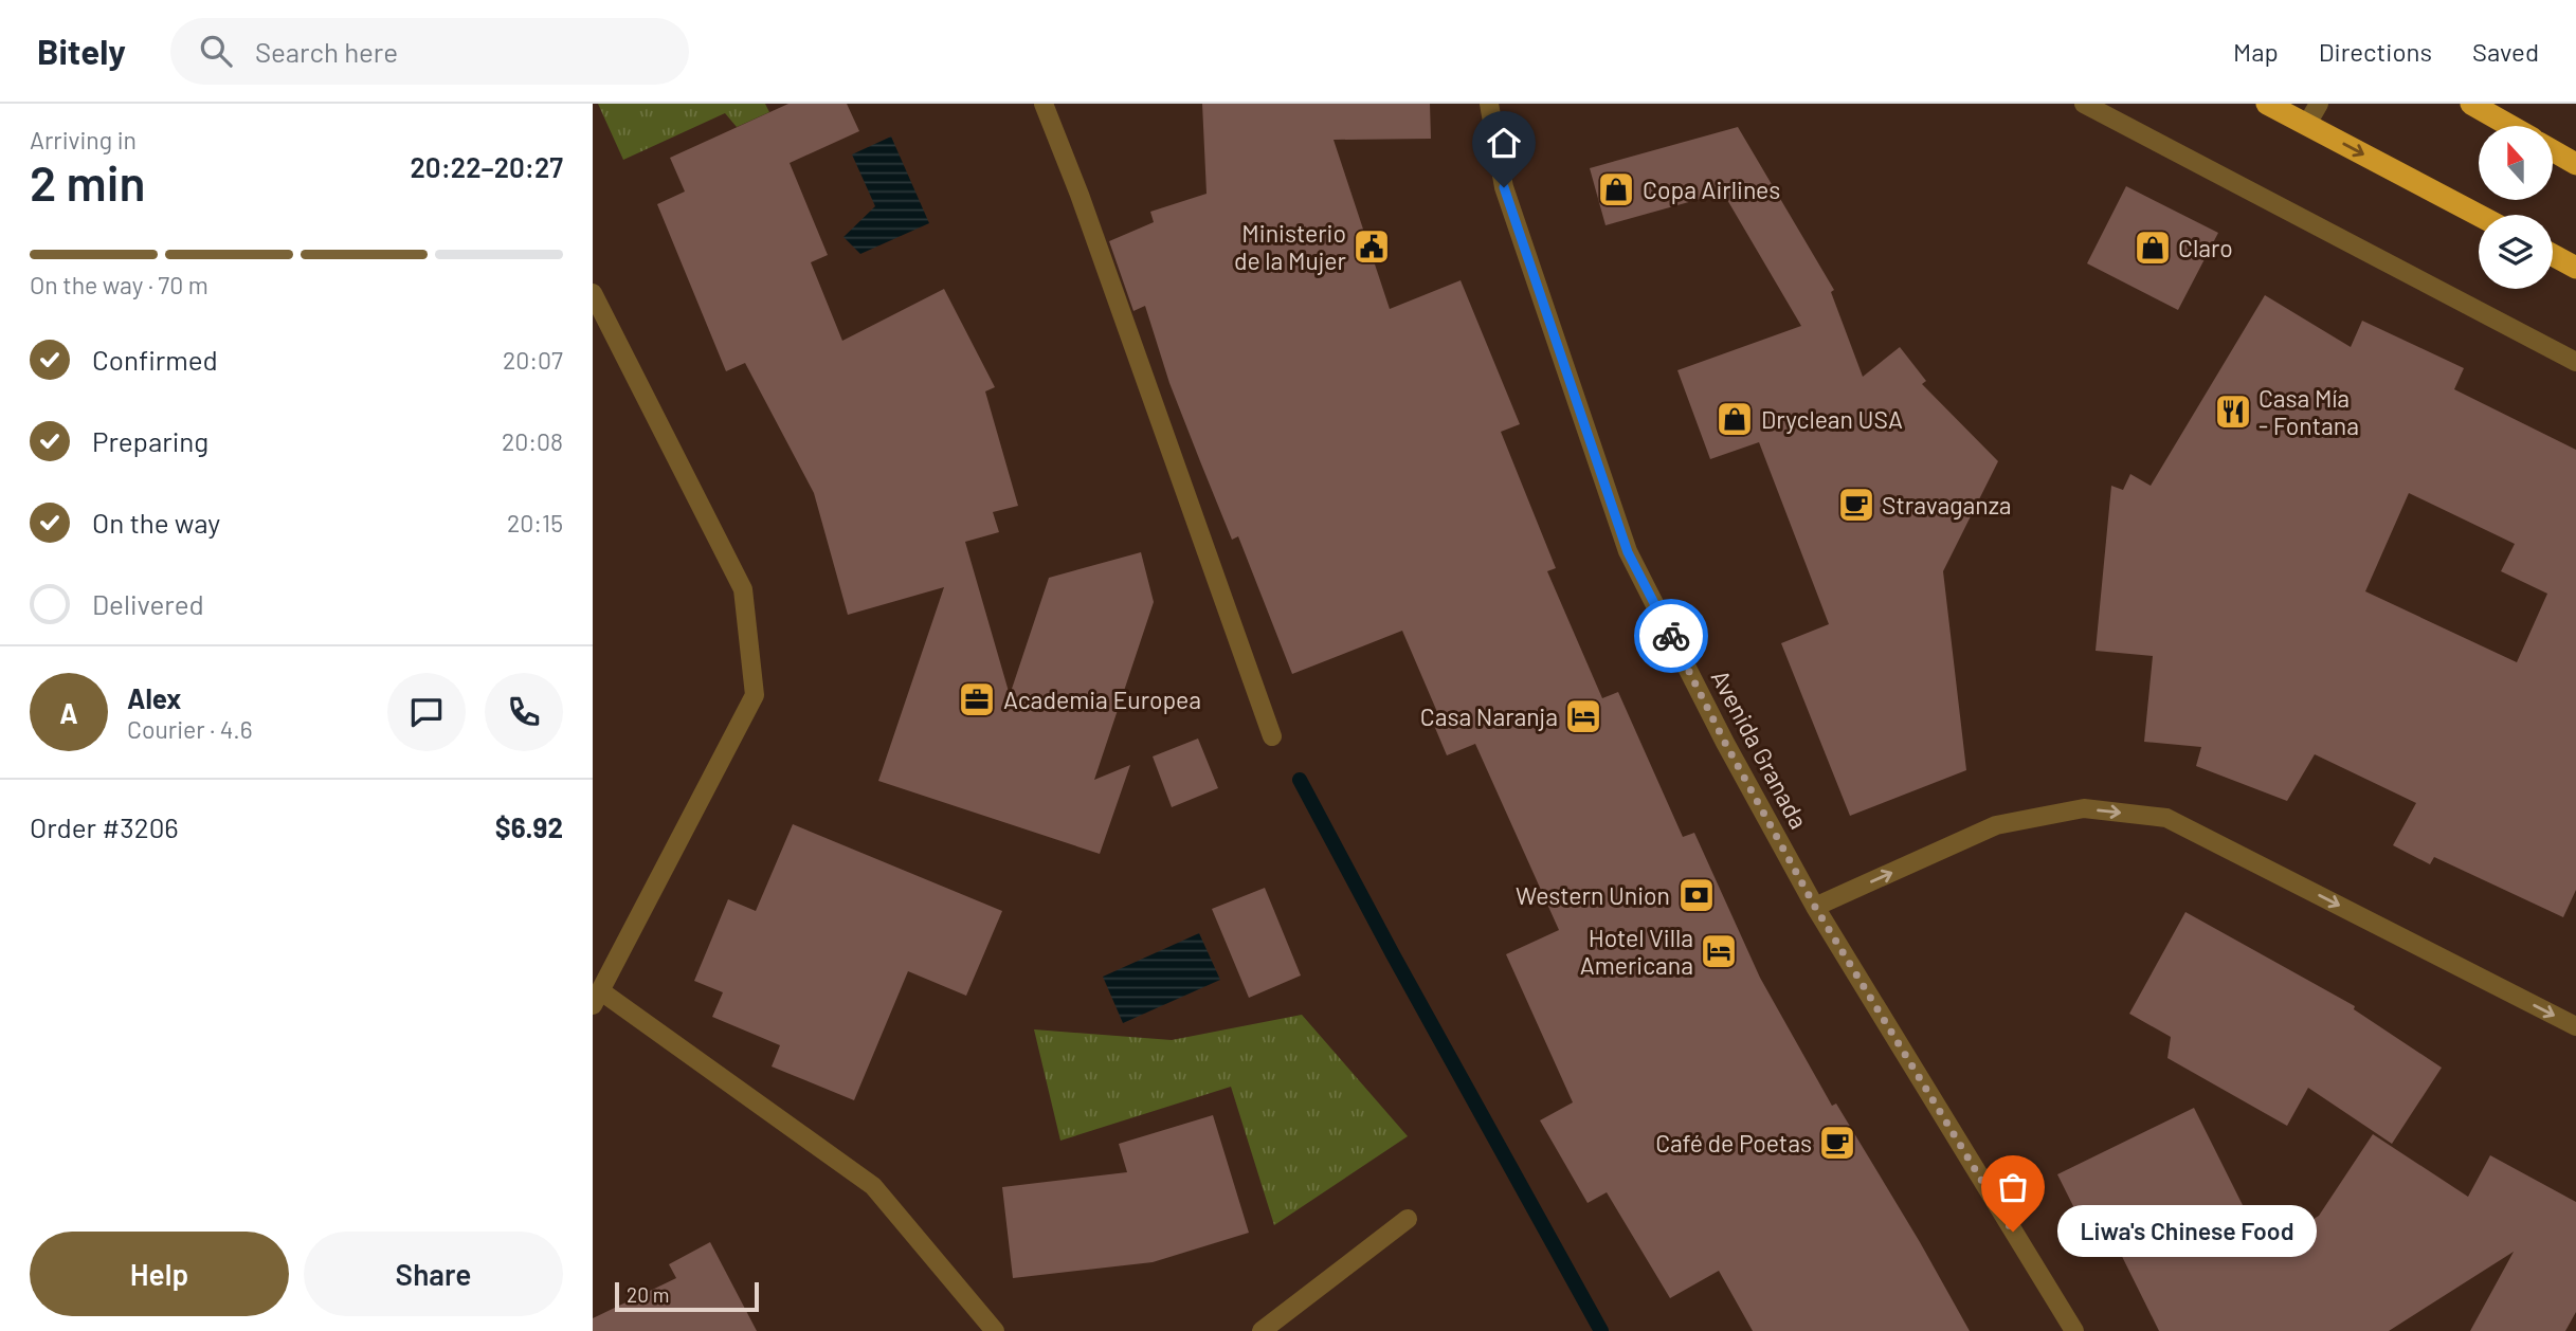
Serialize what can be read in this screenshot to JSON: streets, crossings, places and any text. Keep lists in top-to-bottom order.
{
  "streets": {
    "street": ["Avenida Granada"]
  },
  "places": {
    "shop": ["Copa Airlines", "Claro", "Dryclean USA"],
    "public building": ["Ministerio de la Mujer"],
    "restaurant": ["Casa Mía - Fontana"],
    "cafe": ["Stravaganza", "Café de Poetas"],
    "office": ["Academia Europea"],
    "hotel": ["Casa Naranja", "Hotel Villa Americana"],
    "bank": ["Western Union"],
    "other": ["Liwa's Chinese Food"]
  },
  "scale_bar": "20 m",
  "north": "top",
  "page": {
    "header": "Bitely",
    "search": "Search here",
    "nav": ["Map", "Directions", "Saved"],
    "heading": ["2 min", "Arriving in", "20:22–20:27"],
    "panel": [
      "Alex",
      "Courier · 4.6",
      "Order #3206",
      "$6.92"
    ],
    "bar": "On the way · 70 m",
    "list": [
      ["Confirmed", "20:07"],
      ["Preparing", "20:08"],
      ["On the way", "20:15"],
      "Delivered"
    ],
    "round": "A",
    "bubble": "Liwa's Chinese Food",
    "buttons": ["Help", "Share"],
    "scale": "20 m"
  }
}
